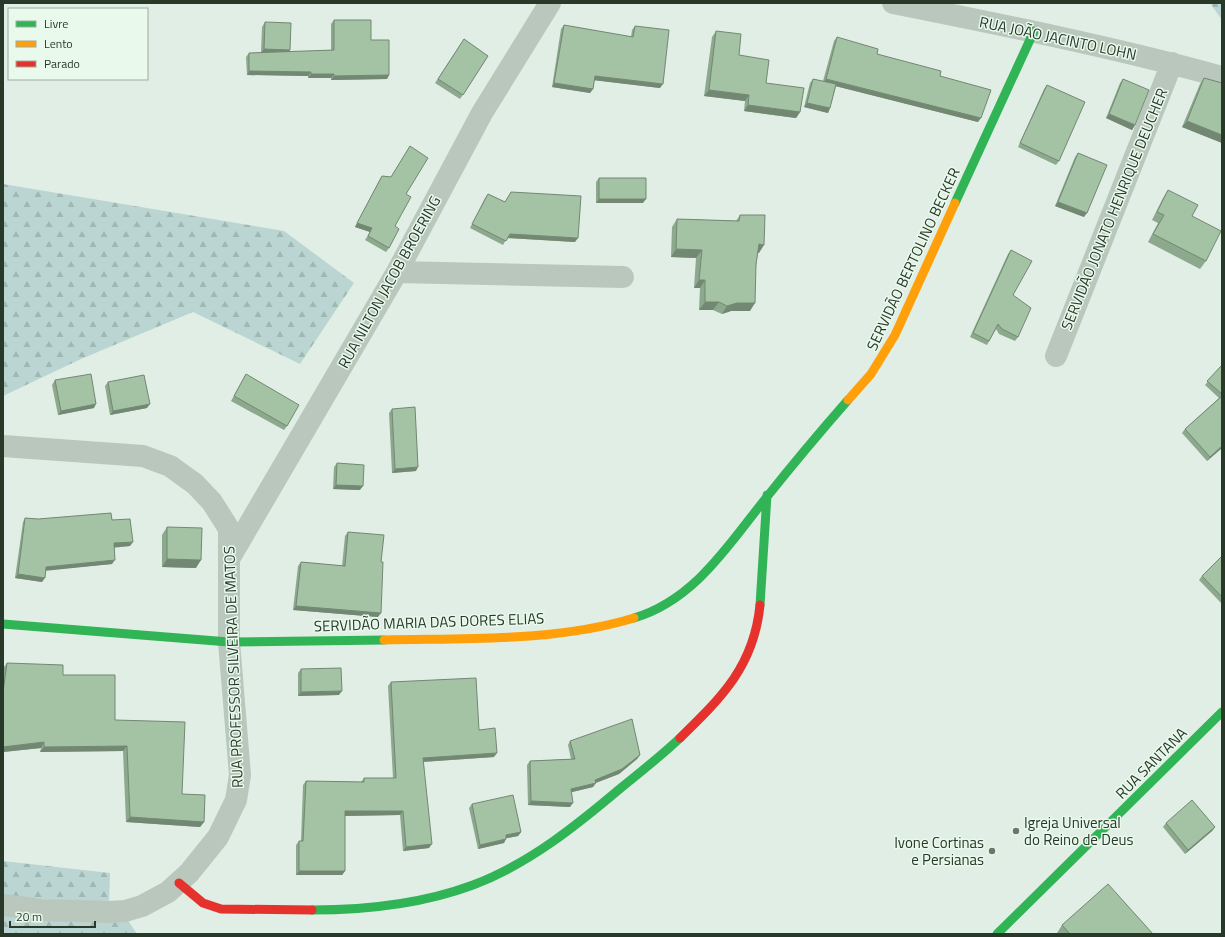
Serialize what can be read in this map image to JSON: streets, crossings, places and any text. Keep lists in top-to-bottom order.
{
  "streets": {
    "street": [
      "RUA JOÃO JACINTO LOHN",
      "SERVIDÃO JONATO HENRIQUE DEUCHER",
      "SERVIDÃO BERTOLINO BECKER",
      "RUA NILTON JACOB BROERING",
      "SERVIDÃO MARIA DAS DORES ELIAS",
      "RUA PROFESSOR SILVEIRA DE MATOS",
      "RUA SANTANA"
    ]
  },
  "crossings": [
    ["RUA JOÃO JACINTO LOHN", "SERVIDÃO JONATO HENRIQUE DEUCHER"],
    ["RUA JOÃO JACINTO LOHN", "SERVIDÃO BERTOLINO BECKER"],
    ["SERVIDÃO BERTOLINO BECKER", "SERVIDÃO MARIA DAS DORES ELIAS"],
    ["RUA NILTON JACOB BROERING", "RUA PROFESSOR SILVEIRA DE MATOS"],
    ["SERVIDÃO MARIA DAS DORES ELIAS", "RUA PROFESSOR SILVEIRA DE MATOS"]
  ],
  "places": ["Igreja Universal do Reino de Deus", "Ivone Cortinas e Persianas"],
  "legend": ["Livre", "Lento", "Parado"],
  "scale_bar": "20 m"
}
